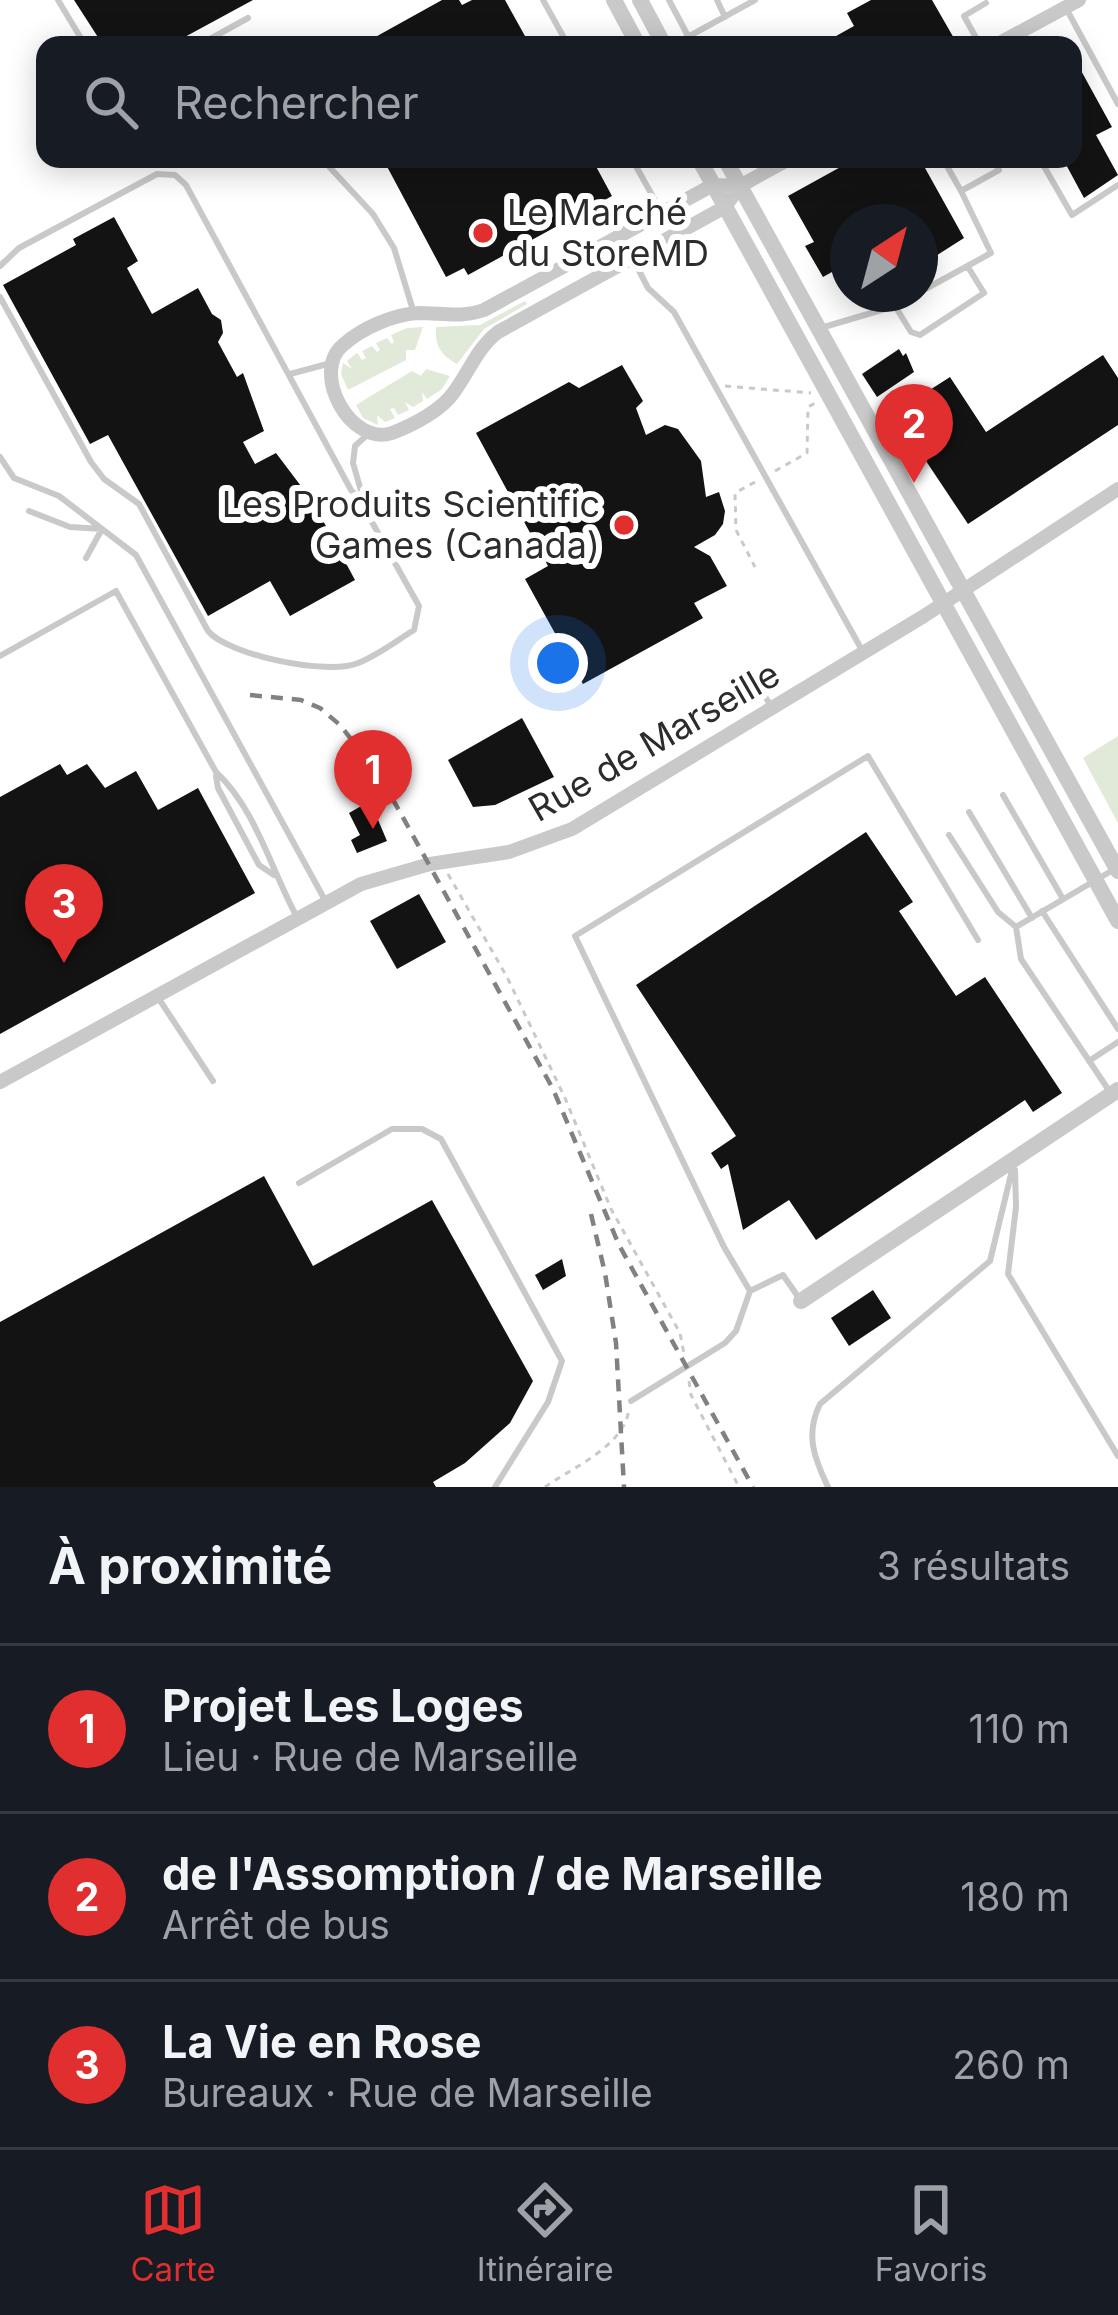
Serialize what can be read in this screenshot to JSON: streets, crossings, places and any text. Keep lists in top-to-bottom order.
{
  "streets": {
    "street": ["Rue de Marseille"]
  },
  "places": ["Le Marché du StoreMD", "Les Produits Scientific Games (Canada)"],
  "north": "top right",
  "page": {
    "search": "Rechercher",
    "pins": ["2", "1", "3"],
    "heading": ["À proximité", "3 résultats"],
    "list": [
      {
        "mark": "1",
        "name": "Projet Les Loges",
        "note": "Lieu · Rue de Marseille",
        "value": "110 m"
      },
      {
        "mark": "2",
        "name": "de l'Assomption / de Marseille",
        "note": "Arrêt de bus",
        "value": "180 m"
      },
      {
        "mark": "3",
        "name": "La Vie en Rose",
        "note": "Bureaux · Rue de Marseille",
        "value": "260 m"
      }
    ],
    "nav": ["Carte", "Itinéraire", "Favoris"]
  }
}
